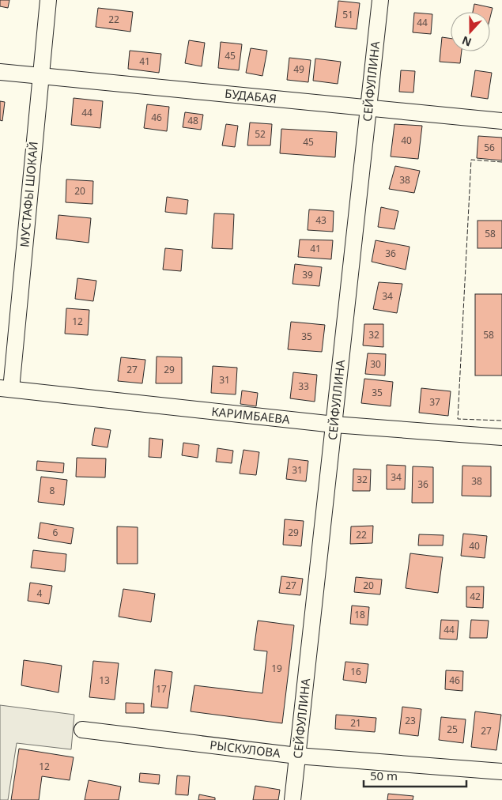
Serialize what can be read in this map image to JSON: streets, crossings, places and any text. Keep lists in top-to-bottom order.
{
  "streets": {
    "street": [
      "СЕЙФУЛЛИНА",
      "БУДАБАЯ",
      "МУСТАФЫ ШОКАЙ",
      "КАРИМБАЕВА",
      "РЫСКУЛОВА"
    ]
  },
  "crossings": [
    ["СЕЙФУЛЛИНА", "БУДАБАЯ"],
    ["СЕЙФУЛЛИНА", "КАРИМБАЕВА"],
    ["СЕЙФУЛЛИНА", "РЫСКУЛОВА"],
    ["БУДАБАЯ", "МУСТАФЫ ШОКАЙ"],
    ["МУСТАФЫ ШОКАЙ", "КАРИМБАЕВА"]
  ],
  "house_numbers": [
    "51",
    "22",
    "44",
    "45",
    "41",
    "49",
    "44",
    "46",
    "48",
    "52",
    "40",
    "45",
    "56",
    "38",
    "20",
    "43",
    "58",
    "41",
    "36",
    "39",
    "34",
    "12",
    "32",
    "58",
    "35",
    "30",
    "27",
    "29",
    "31",
    "33",
    "35",
    "37",
    "31",
    "34",
    "32",
    "38",
    "36",
    "8",
    "6",
    "29",
    "22",
    "40",
    "27",
    "20",
    "4",
    "42",
    "18",
    "44",
    "19",
    "16",
    "13",
    "46",
    "17",
    "23",
    "21",
    "25",
    "27",
    "12"
  ],
  "scale_bar": "50 m",
  "north": "bottom"
}
